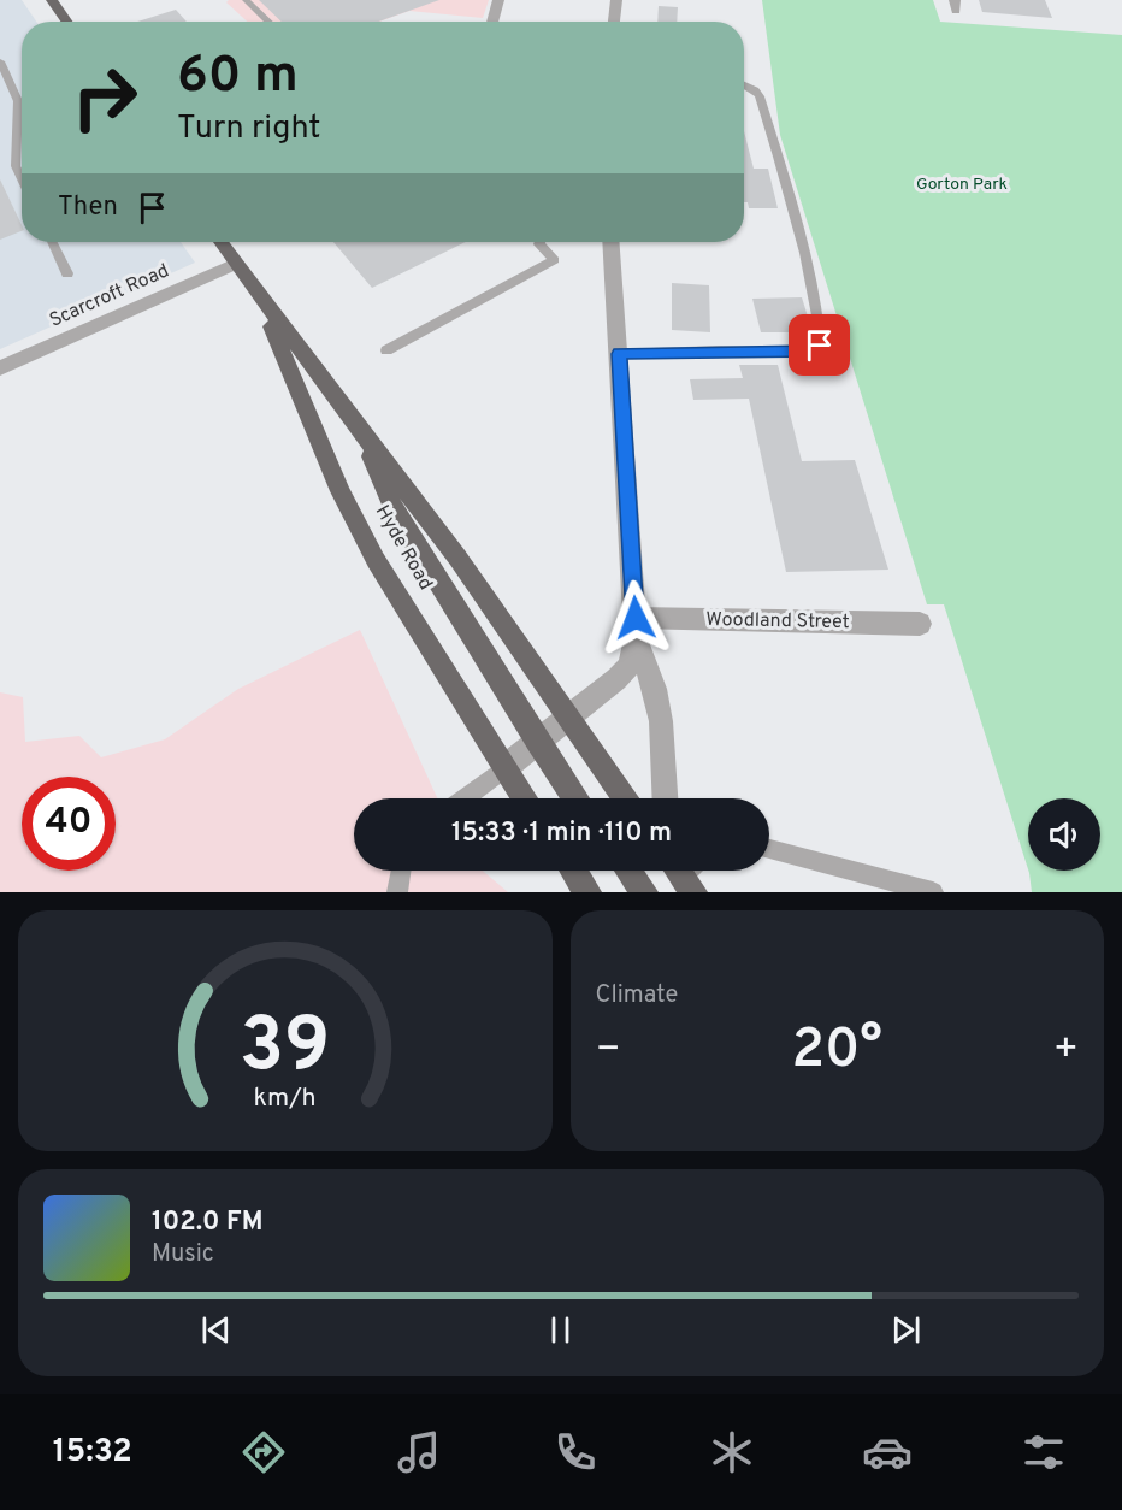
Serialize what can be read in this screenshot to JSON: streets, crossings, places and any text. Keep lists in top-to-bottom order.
{
  "streets": {
    "highway": ["Hyde Road"],
    "street": ["Scarcroft Road", "Woodland Street"]
  },
  "crossings": [
    ["Scarcroft Road", "Hyde Road"]
  ],
  "parks": ["Gorton Park"],
  "page": {
    "turn": ["60 m", "Turn right"],
    "then": "Then",
    "limit": "40",
    "trip": "15:33 · 1 min · 110 m",
    "tile": "Climate",
    "heat": ["−", "20°", "+"],
    "song": ["102.0 FM", "Music"],
    "tabs": "15:32",
    "gauge": ["39", "km/h"]
  }
}
